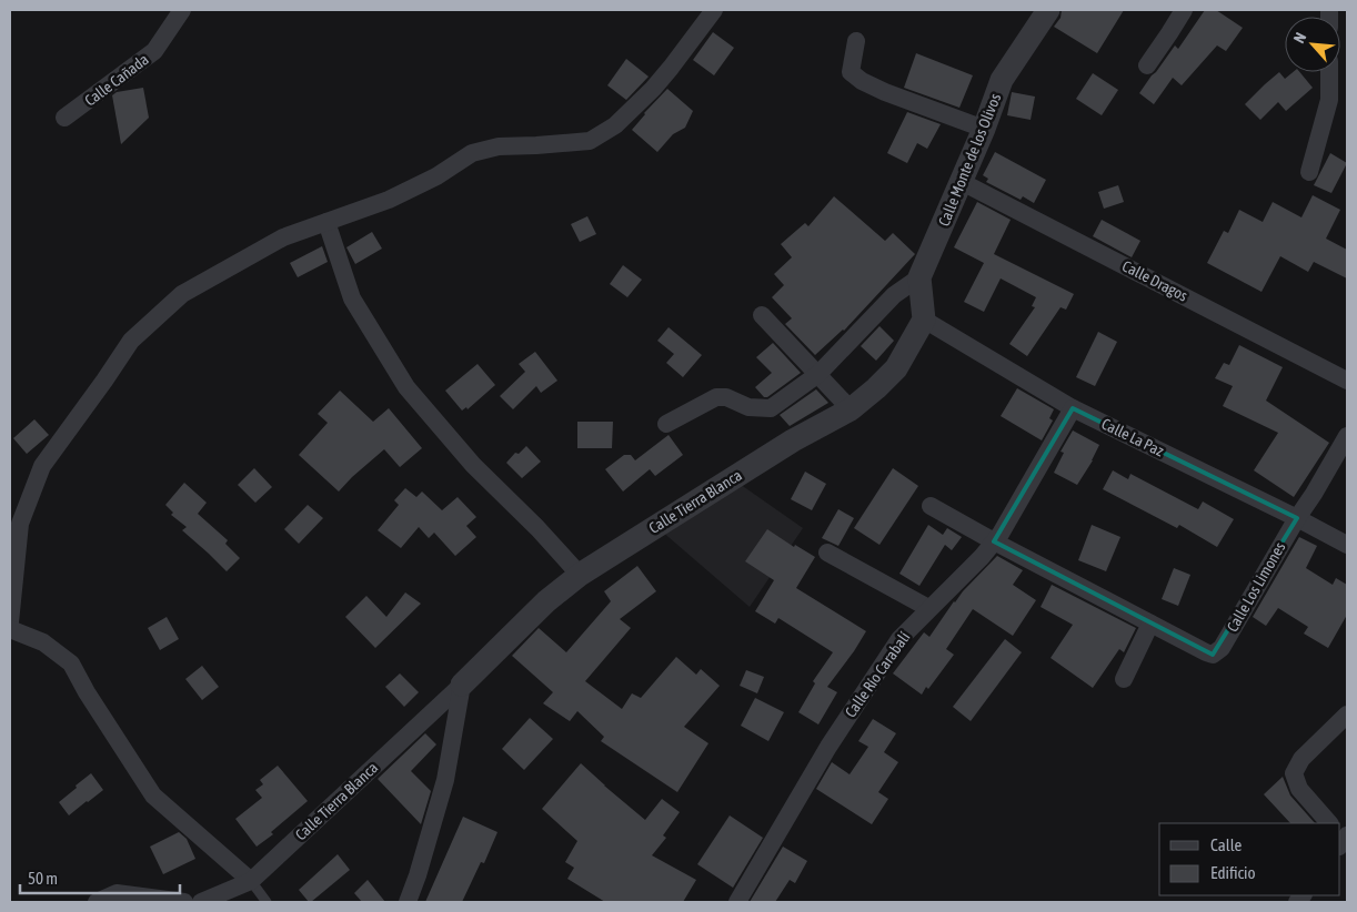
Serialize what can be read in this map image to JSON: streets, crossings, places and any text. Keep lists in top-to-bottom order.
{
  "streets": {
    "street": [
      "Calle Cañada",
      "Calle Monte de los Olivos",
      "Calle Dragos",
      "Calle La Paz",
      "Calle Tierra Blanca",
      "Calle Los Limones",
      "Calle Río Carabalí"
    ]
  },
  "crossings": [
    ["Calle Monte de los Olivos", "Calle Dragos"],
    ["Calle Monte de los Olivos", "Calle La Paz"],
    ["Calle Monte de los Olivos", "Calle Tierra Blanca"],
    ["Calle La Paz", "Calle Tierra Blanca"],
    ["Calle La Paz", "Calle Los Limones"],
    ["Calle La Paz", "Calle Río Carabalí"]
  ],
  "legend": ["Calle", "Edificio"],
  "scale_bar": "50 m",
  "north": "top left"
}
